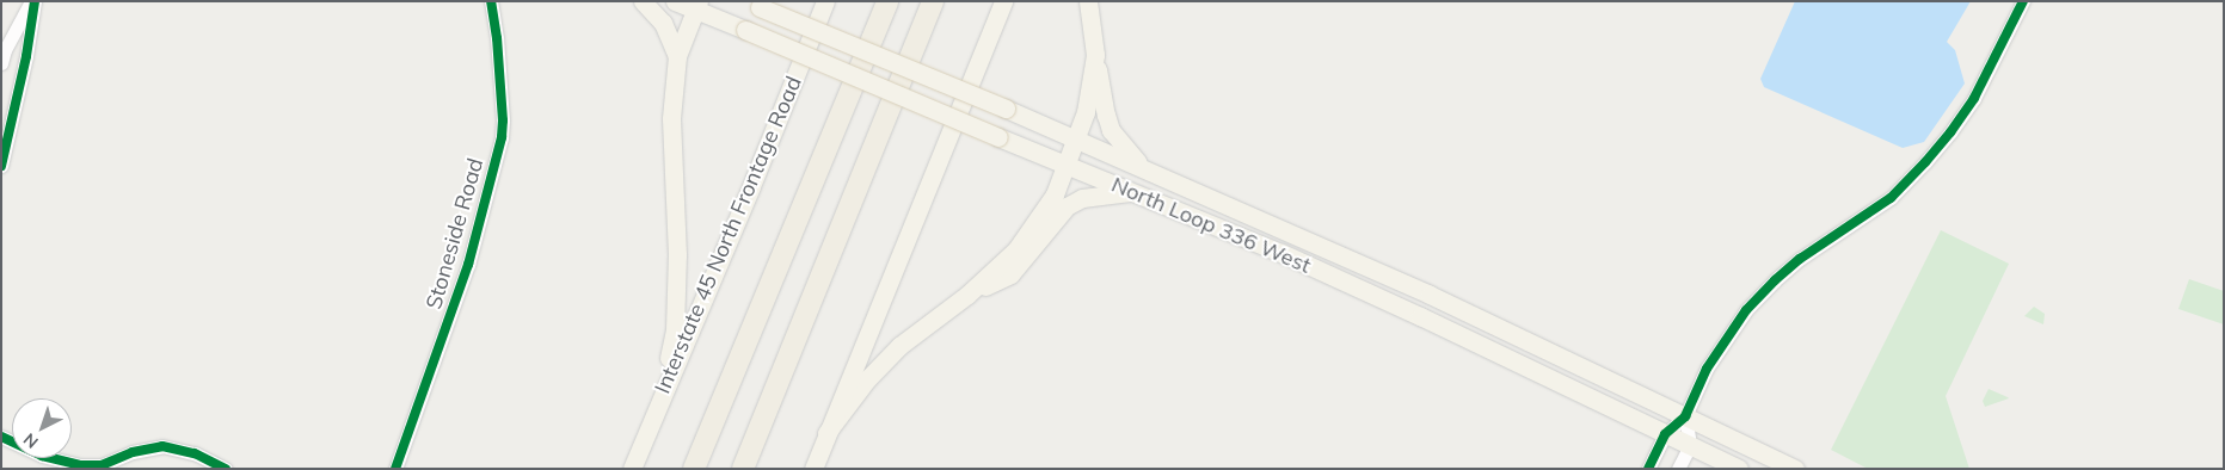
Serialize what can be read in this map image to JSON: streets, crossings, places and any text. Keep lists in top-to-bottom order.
{
  "streets": {
    "main road": ["North Loop 336 West", "Interstate 45 North Frontage Road"],
    "street": ["Stoneside Road"]
  },
  "north": "bottom left"
}
